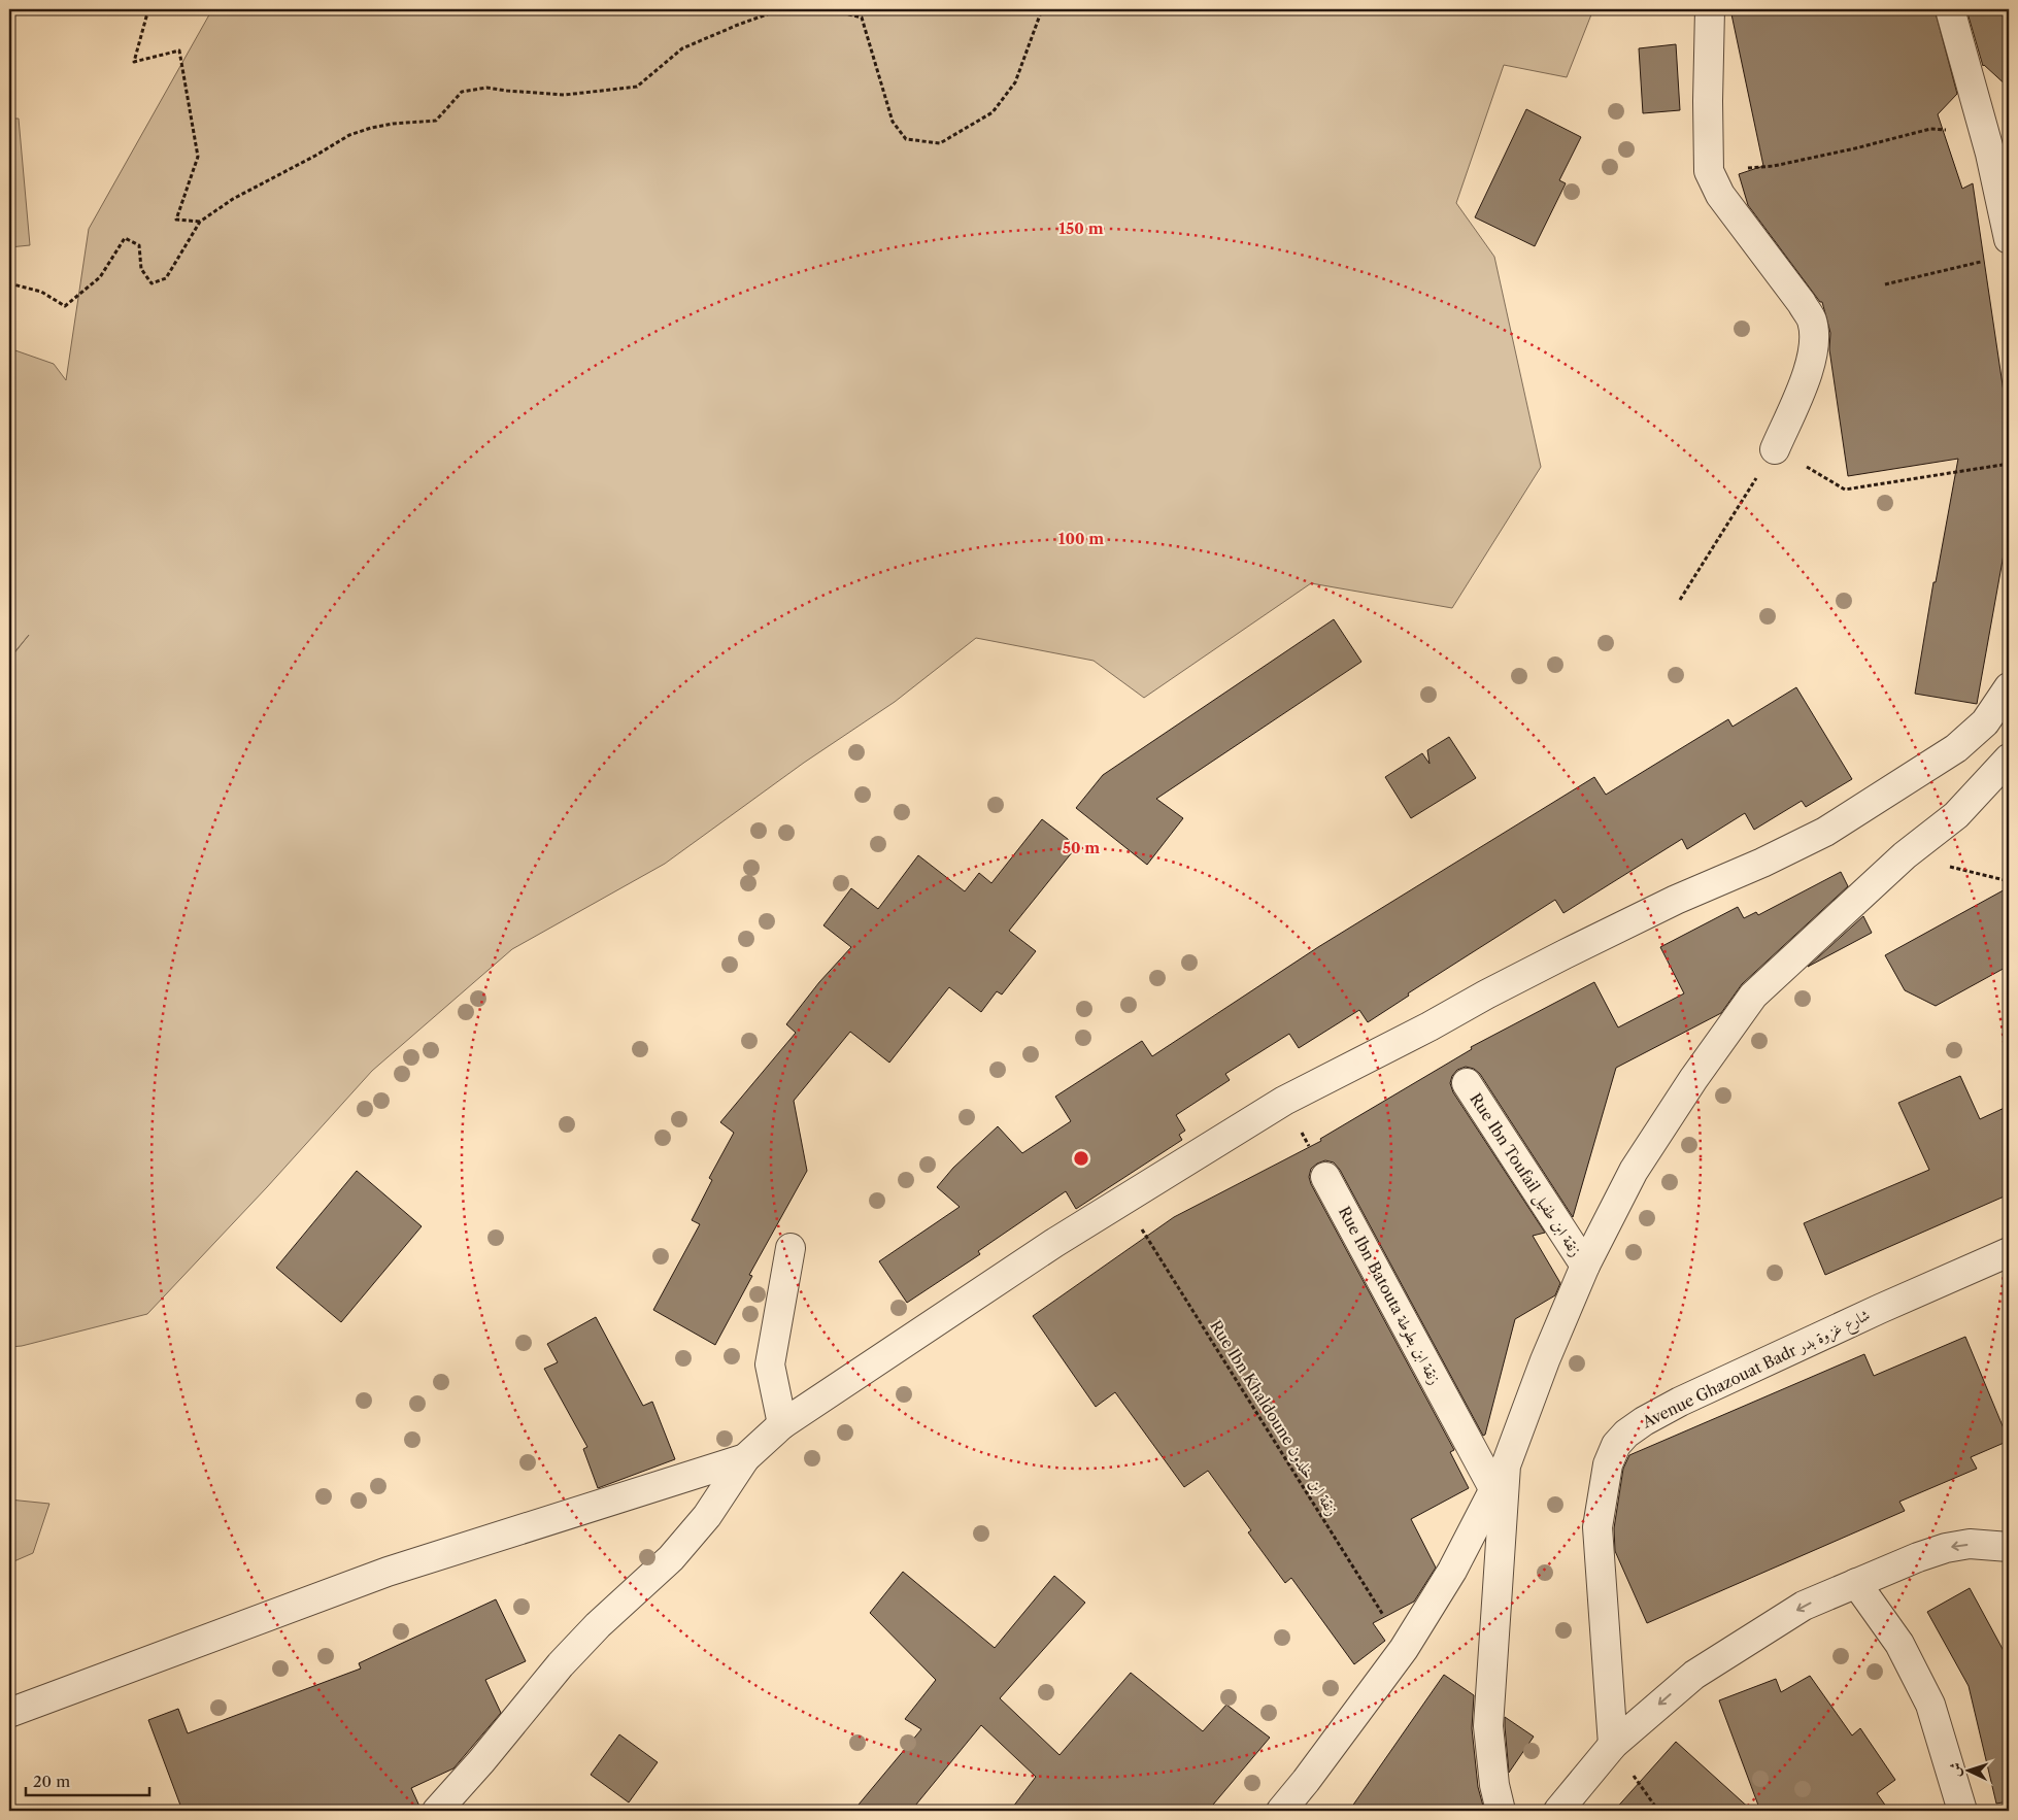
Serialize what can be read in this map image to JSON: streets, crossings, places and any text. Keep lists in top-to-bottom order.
{
  "streets": {
    "street": ["Rue Ibn Toufail زنقة ابن طفيل", "Rue Ibn Batouta زنقة ابن بطوطة", "Avenue Ghazouat Badr شارع غزوة بدر"],
    "path": ["Rue Ibn Khaldoune زنقة ابن خلدون"]
  },
  "scale_bar": "20 m",
  "north": "left",
  "rings": ["150 m", "100 m", "50 m"]
}
